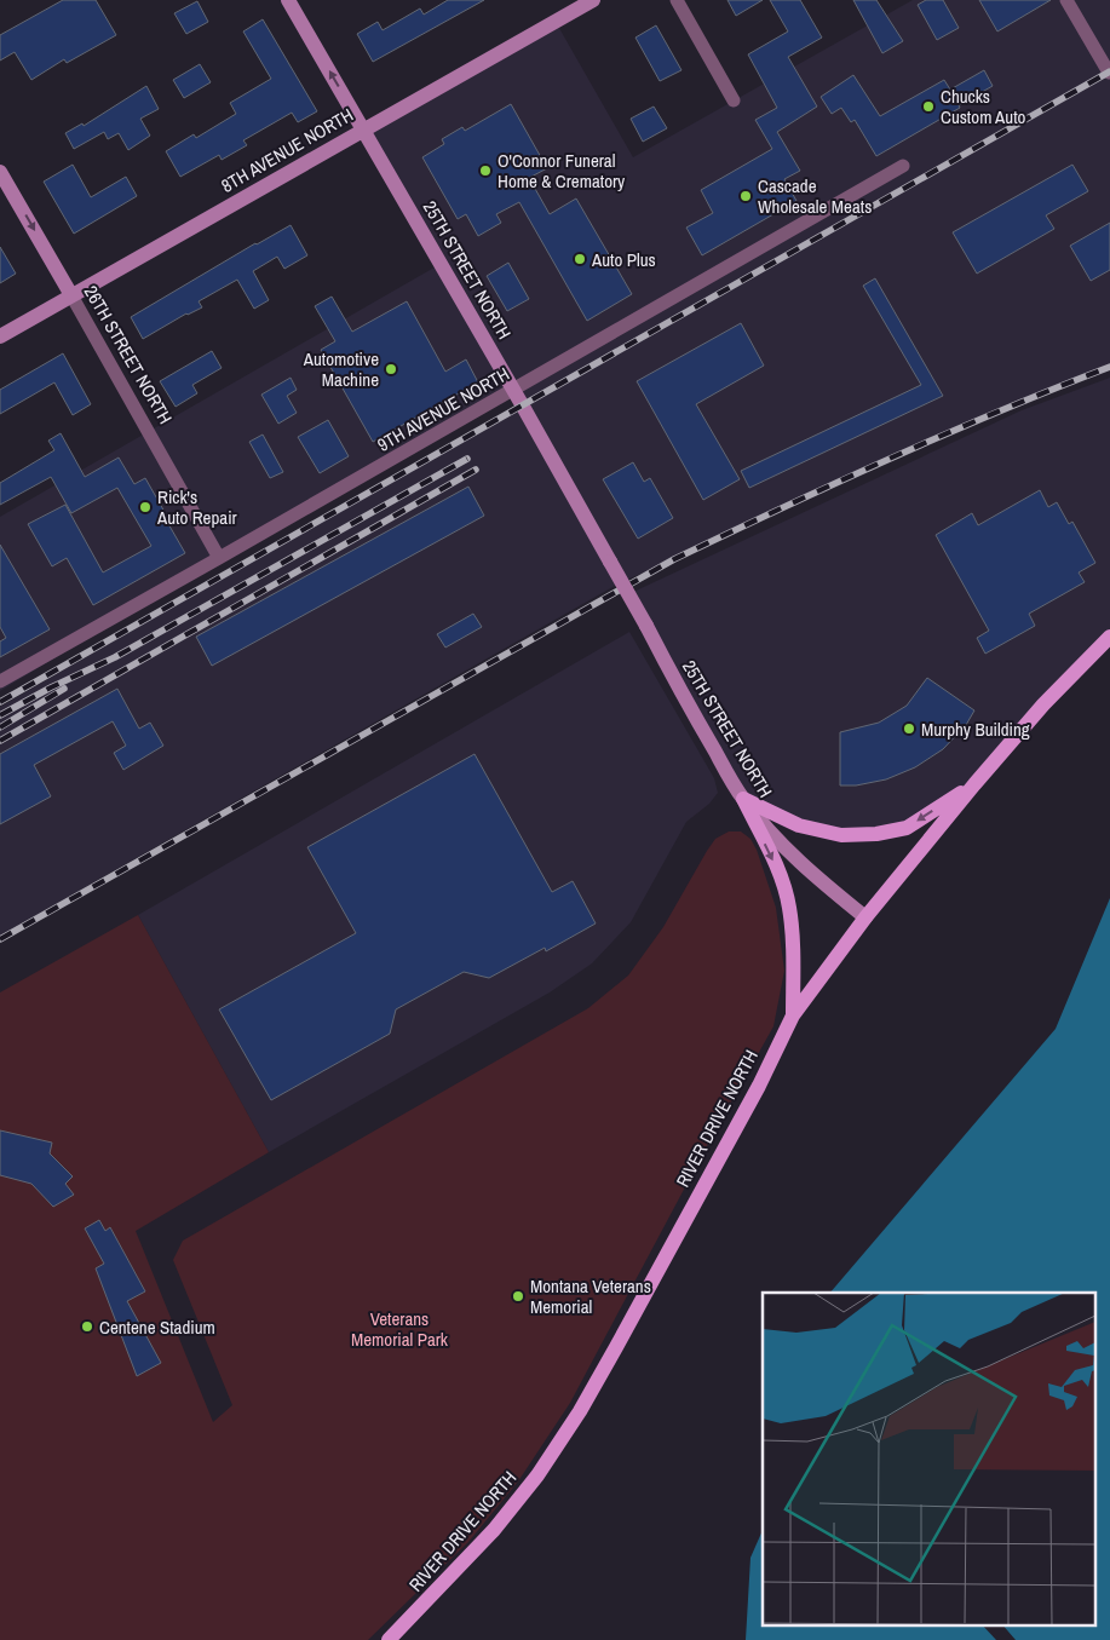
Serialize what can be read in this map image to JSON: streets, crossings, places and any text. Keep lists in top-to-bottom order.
{
  "streets": {
    "main road": ["RIVER DRIVE NORTH"],
    "street": [
      "8TH AVENUE NORTH",
      "25TH STREET NORTH",
      "26TH STREET NORTH",
      "9TH AVENUE NORTH"
    ]
  },
  "crossings": [
    ["8TH AVENUE NORTH", "25TH STREET NORTH"],
    ["8TH AVENUE NORTH", "26TH STREET NORTH"],
    ["25TH STREET NORTH", "9TH AVENUE NORTH"],
    ["25TH STREET NORTH", "RIVER DRIVE NORTH"],
    ["26TH STREET NORTH", "9TH AVENUE NORTH"]
  ],
  "parks": ["Veterans Memorial Park"],
  "places": [
    "Chucks Custom Auto",
    "O'Connor Funeral Home & Crematory",
    "Cascade Wholesale Meats",
    "Auto Plus",
    "Automotive Machine",
    "Rick's Auto Repair",
    "Murphy Building",
    "Montana Veterans Memorial",
    "Centene Stadium"
  ]
}
